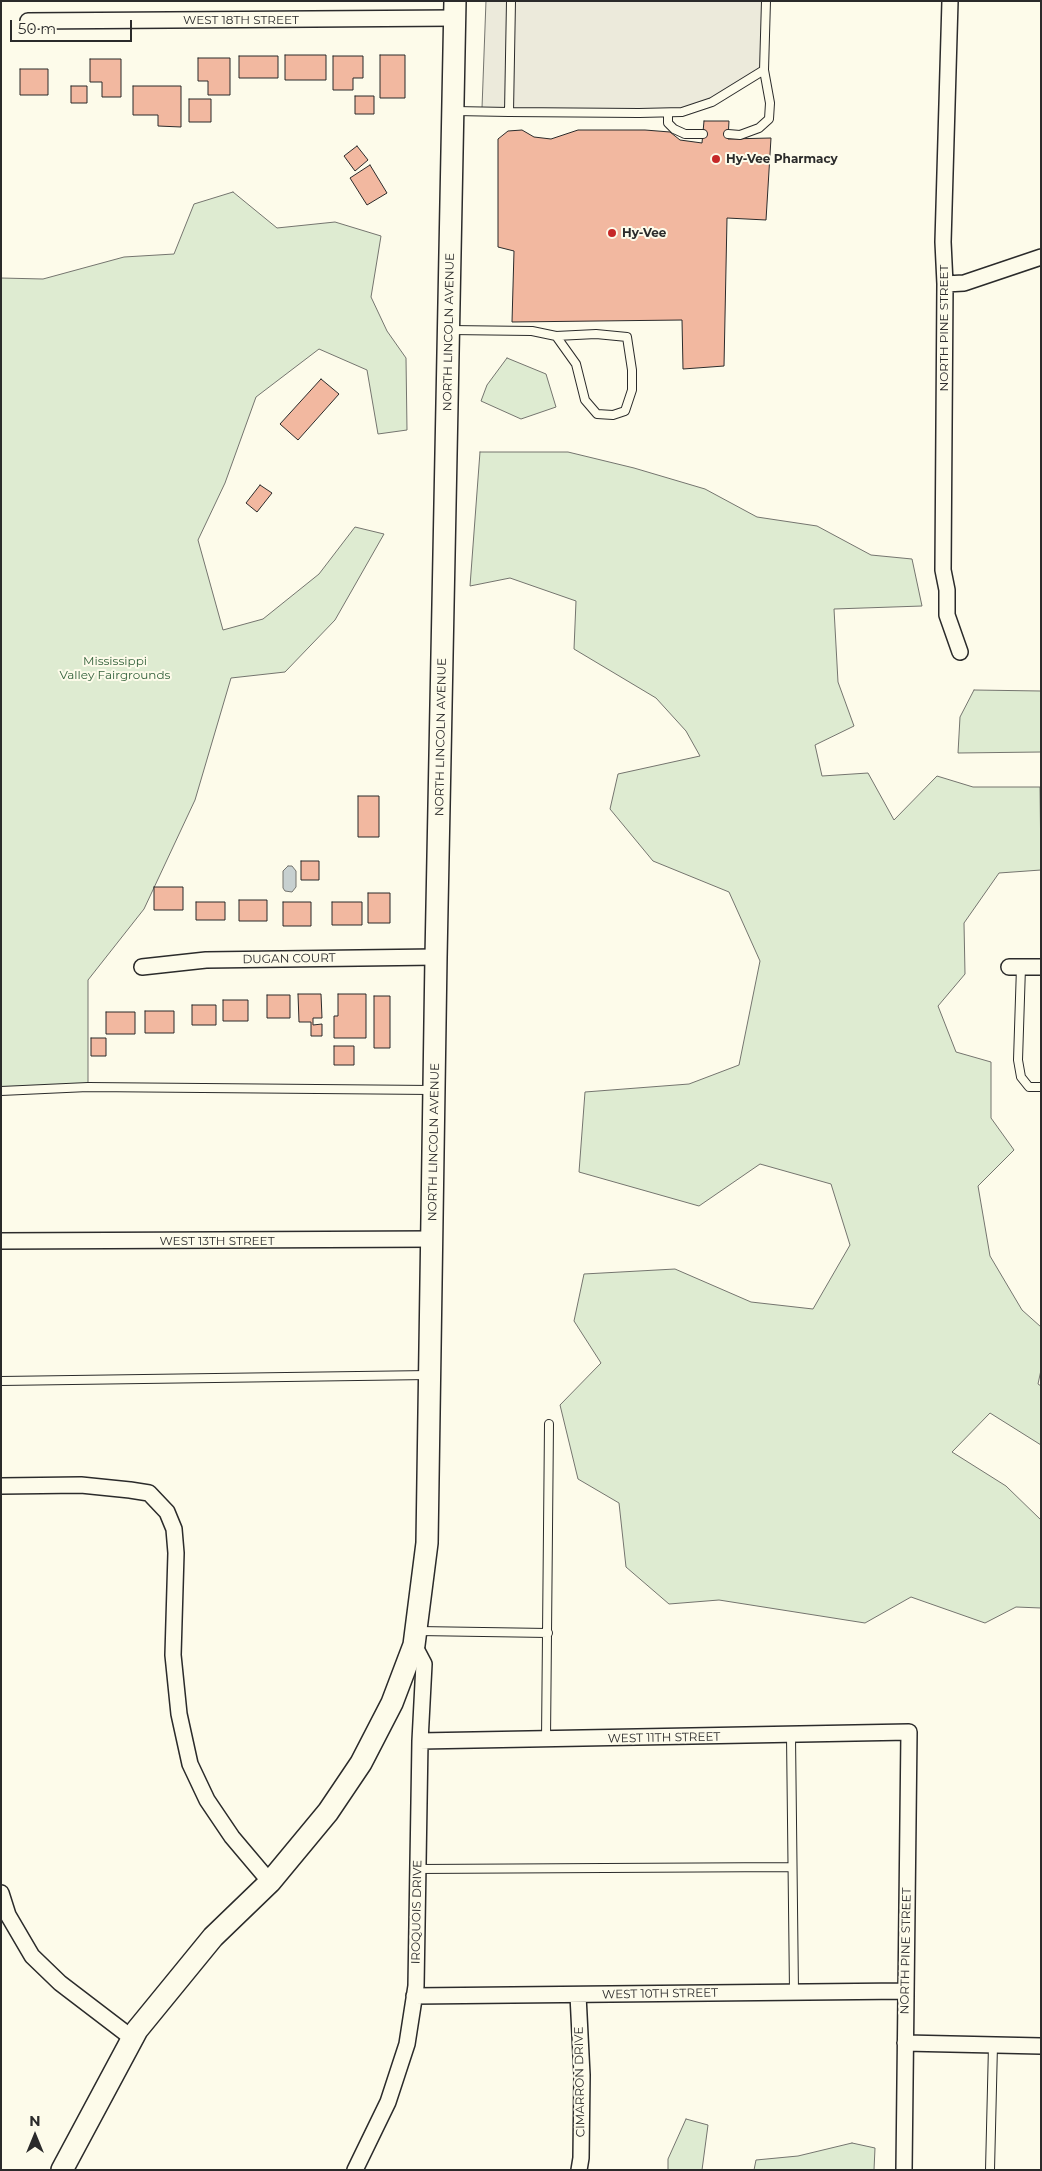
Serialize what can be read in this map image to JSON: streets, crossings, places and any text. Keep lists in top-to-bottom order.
{
  "streets": {
    "street": [
      "WEST 18TH STREET",
      "NORTH PINE STREET",
      "NORTH LINCOLN AVENUE",
      "DUGAN COURT",
      "WEST 13TH STREET",
      "WEST 11TH STREET",
      "IROQUOIS DRIVE",
      "WEST 10TH STREET",
      "CIMARRON DRIVE"
    ]
  },
  "crossings": [
    ["WEST 18TH STREET", "NORTH LINCOLN AVENUE"],
    ["NORTH PINE STREET", "WEST 11TH STREET"],
    ["NORTH PINE STREET", "WEST 10TH STREET"],
    ["NORTH LINCOLN AVENUE", "DUGAN COURT"],
    ["NORTH LINCOLN AVENUE", "WEST 13TH STREET"],
    ["NORTH LINCOLN AVENUE", "IROQUOIS DRIVE"],
    ["WEST 11TH STREET", "IROQUOIS DRIVE"],
    ["IROQUOIS DRIVE", "WEST 10TH STREET"],
    ["WEST 10TH STREET", "CIMARRON DRIVE"]
  ],
  "parks": ["Mississippi Valley Fairgrounds"],
  "places": ["Hy-Vee Pharmacy", "Hy-Vee"],
  "scale_bar": "50 m",
  "north": "top"
}
